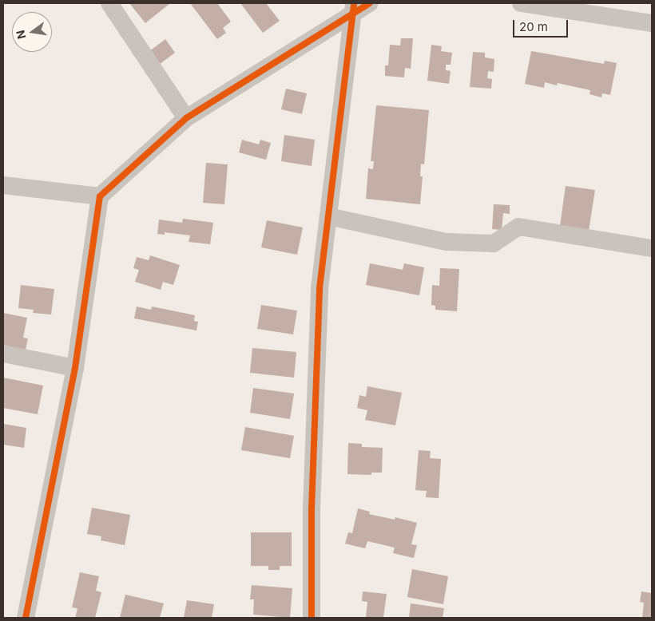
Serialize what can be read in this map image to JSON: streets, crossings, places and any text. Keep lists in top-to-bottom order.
{
  "scale_bar": "20 m",
  "north": "left"
}
